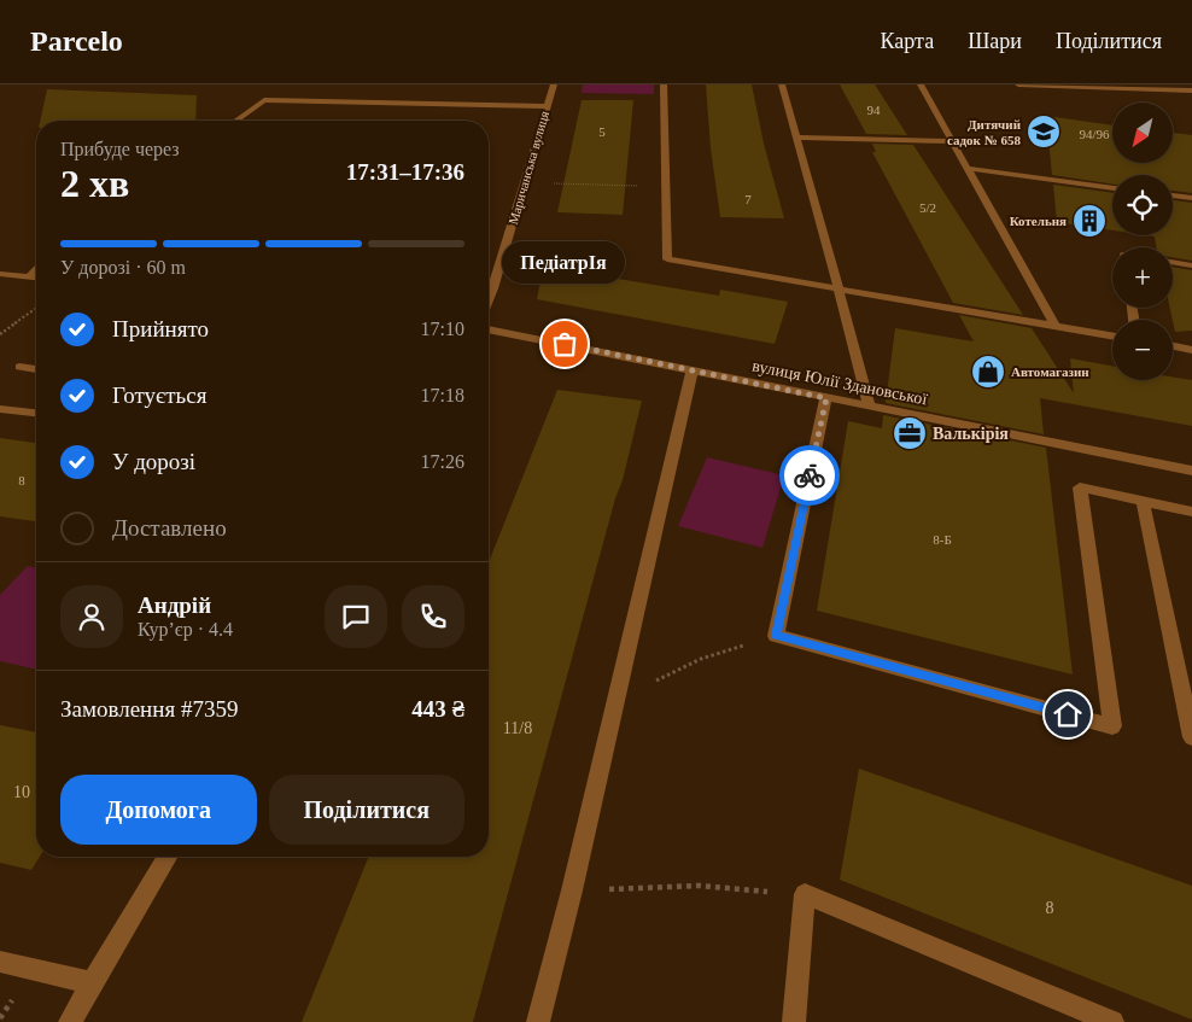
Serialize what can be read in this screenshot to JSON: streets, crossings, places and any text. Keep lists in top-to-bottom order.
{
  "streets": {
    "street": ["Маричанська вулиця", "вулиця Юлії Здановської"]
  },
  "places": {
    "school or university": ["Дитячий садок № 658"],
    "building": ["Котельня"],
    "other": ["ПедіатрІя"],
    "shop": ["Автомагазин"],
    "office": ["Валькірія"]
  },
  "house_numbers": [
    "94",
    "5",
    "94/96",
    "7",
    "5/2",
    "8",
    "8-Б",
    "11/8",
    "10",
    "8"
  ],
  "north": "bottom left",
  "page": {
    "header": "Parcelo",
    "nav": ["Карта", "Шари", "Поділитися"],
    "map_buttons": ["+", "−"],
    "heading": ["2 хв", "Прибуде через", "17:31–17:36"],
    "panel": [
      "Андрій",
      "Кур’єр · 4.4",
      "Замовлення #7359",
      "443 ₴"
    ],
    "bar": "У дорозі · 60 m",
    "bubble": "ПедіатрІя",
    "list": [
      ["Прийнято", "17:10"],
      ["Готується", "17:18"],
      ["У дорозі", "17:26"],
      "Доставлено"
    ],
    "buttons": ["Допомога", "Поділитися"]
  }
}
